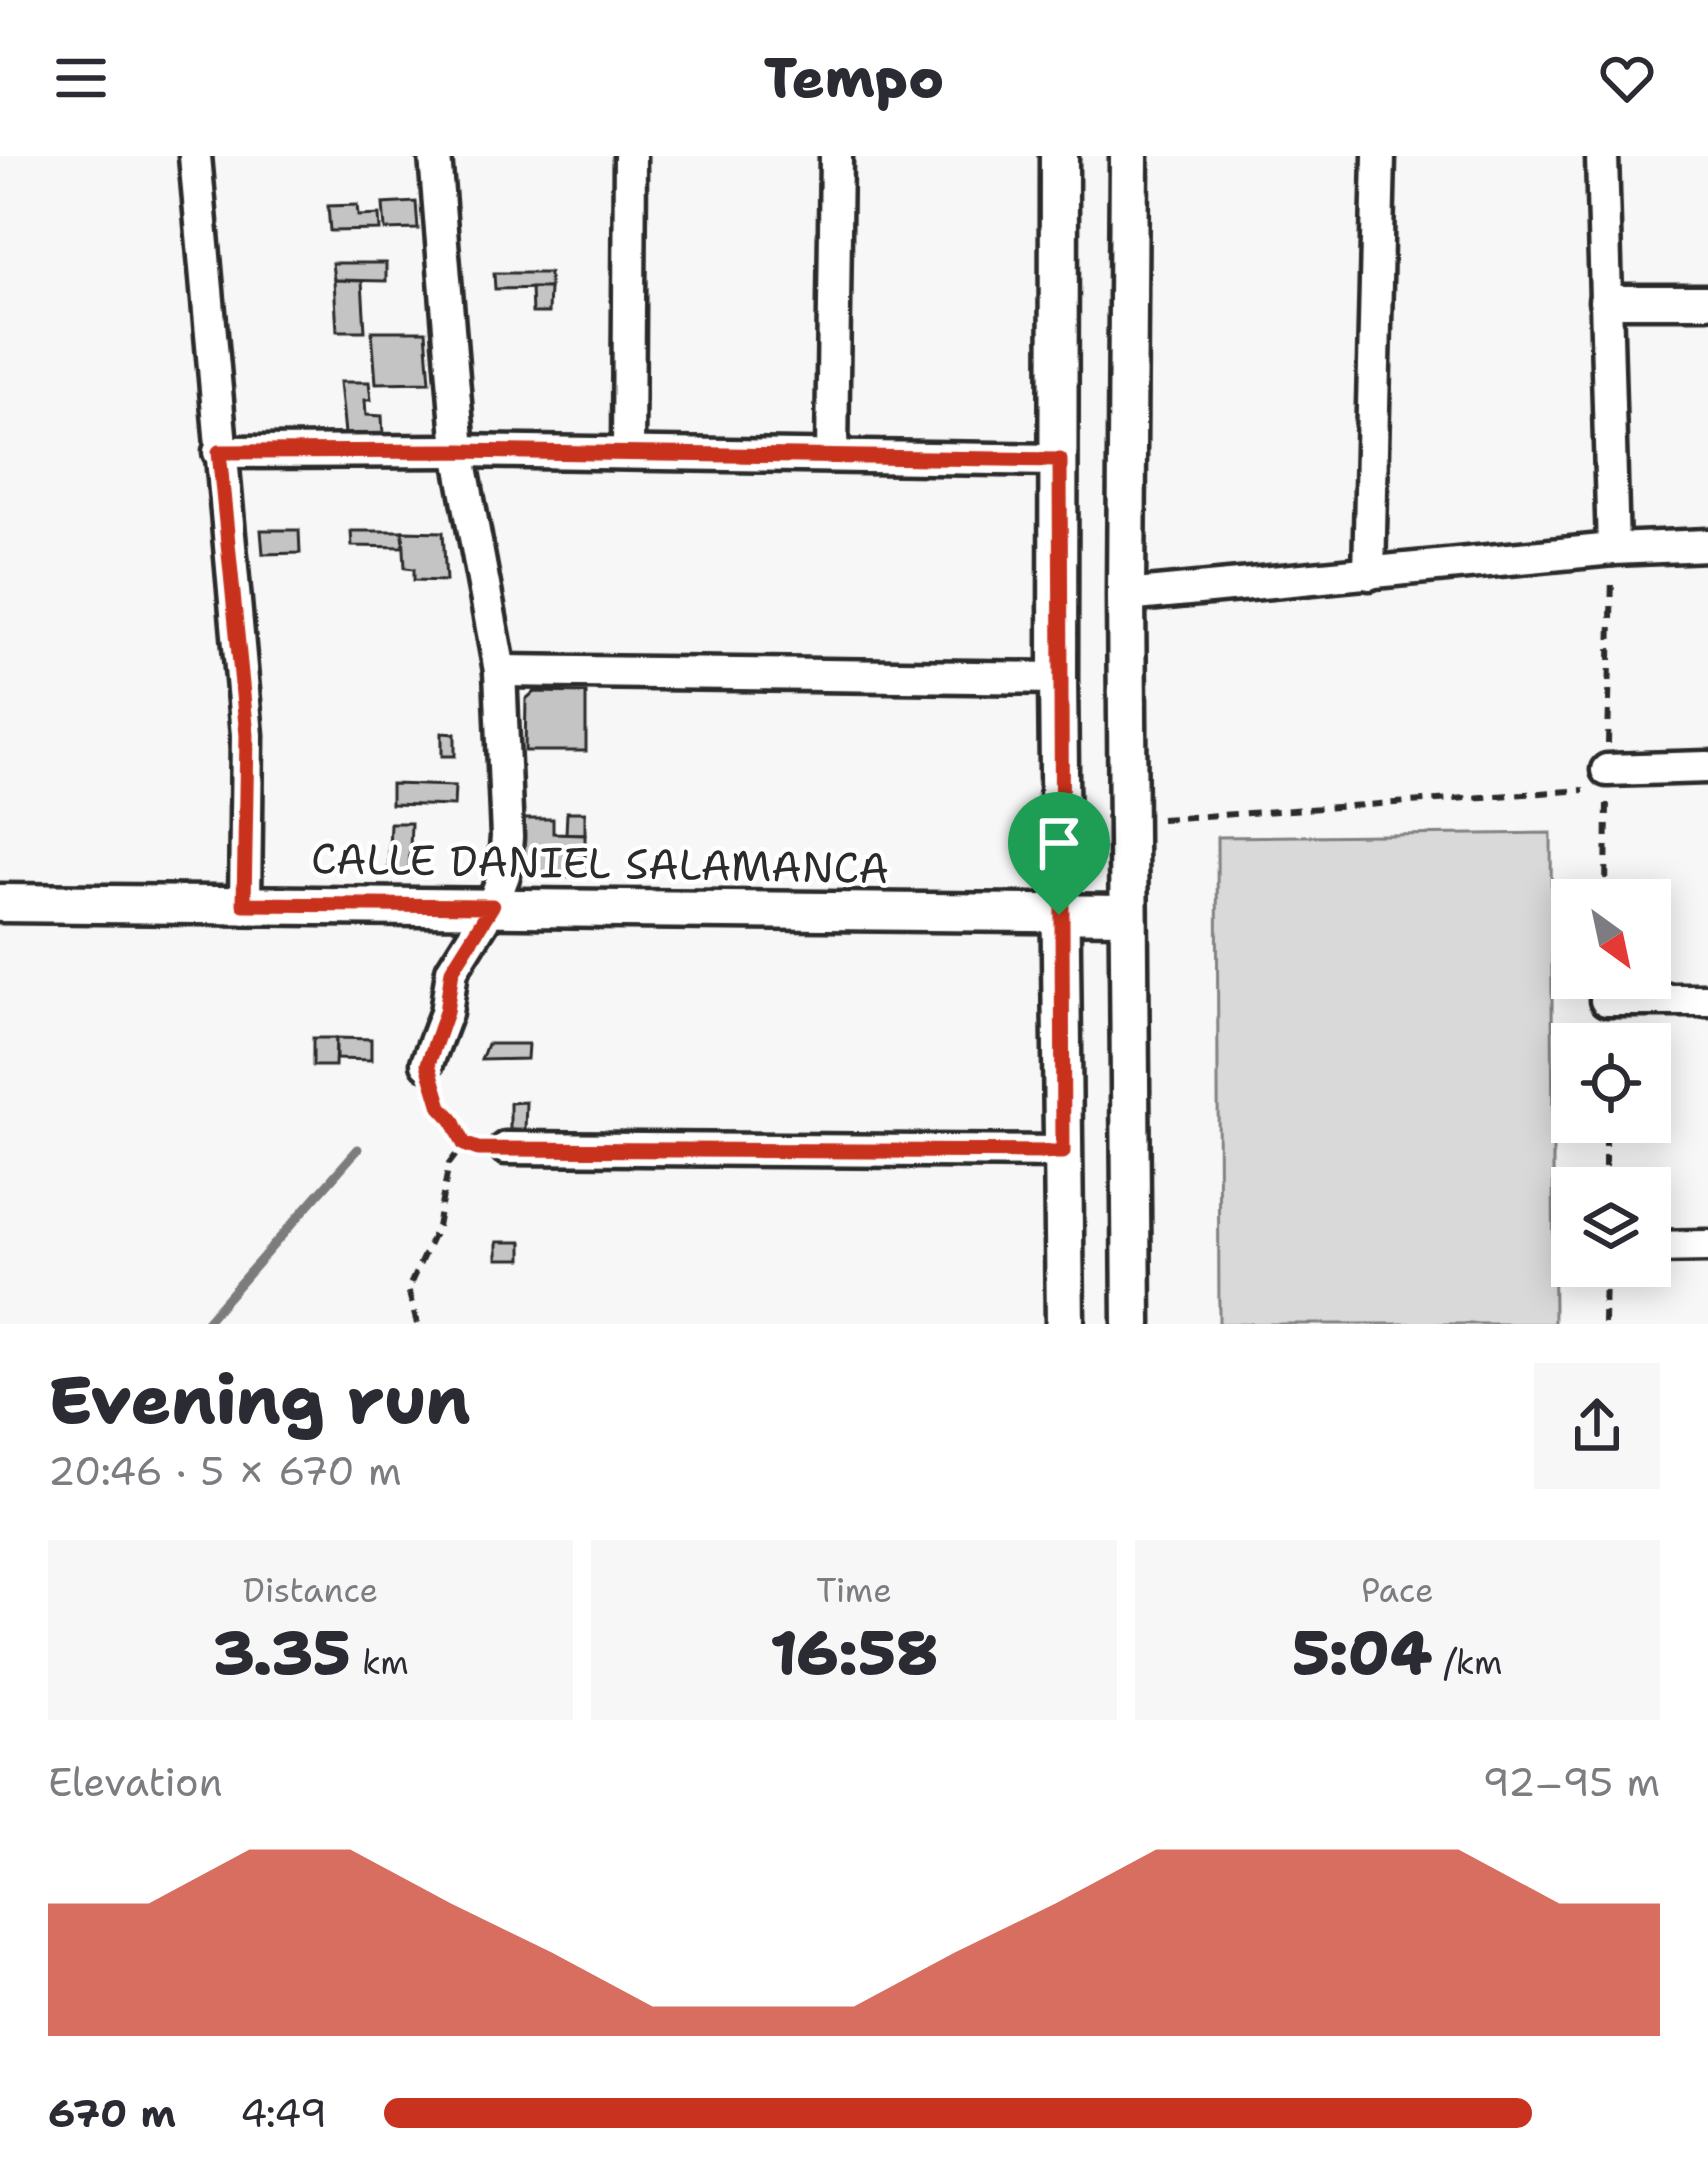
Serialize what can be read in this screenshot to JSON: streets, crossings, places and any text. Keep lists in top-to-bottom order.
{
  "streets": {
    "street": ["CALLE DANIEL SALAMANCA"]
  },
  "north": "bottom right",
  "page": {
    "header": "Tempo",
    "heading": ["Evening run", "20:46 · 5 × 670 m"],
    "stats": [
      ["Distance", "3.35 km"],
      ["Time", "16:58"],
      ["Pace", "5:04 /km"]
    ],
    "chart": ["Elevation", "92–95 m"],
    "list": [
      {
        "name": "670 m",
        "note": "4:49"
      }
    ]
  }
}
